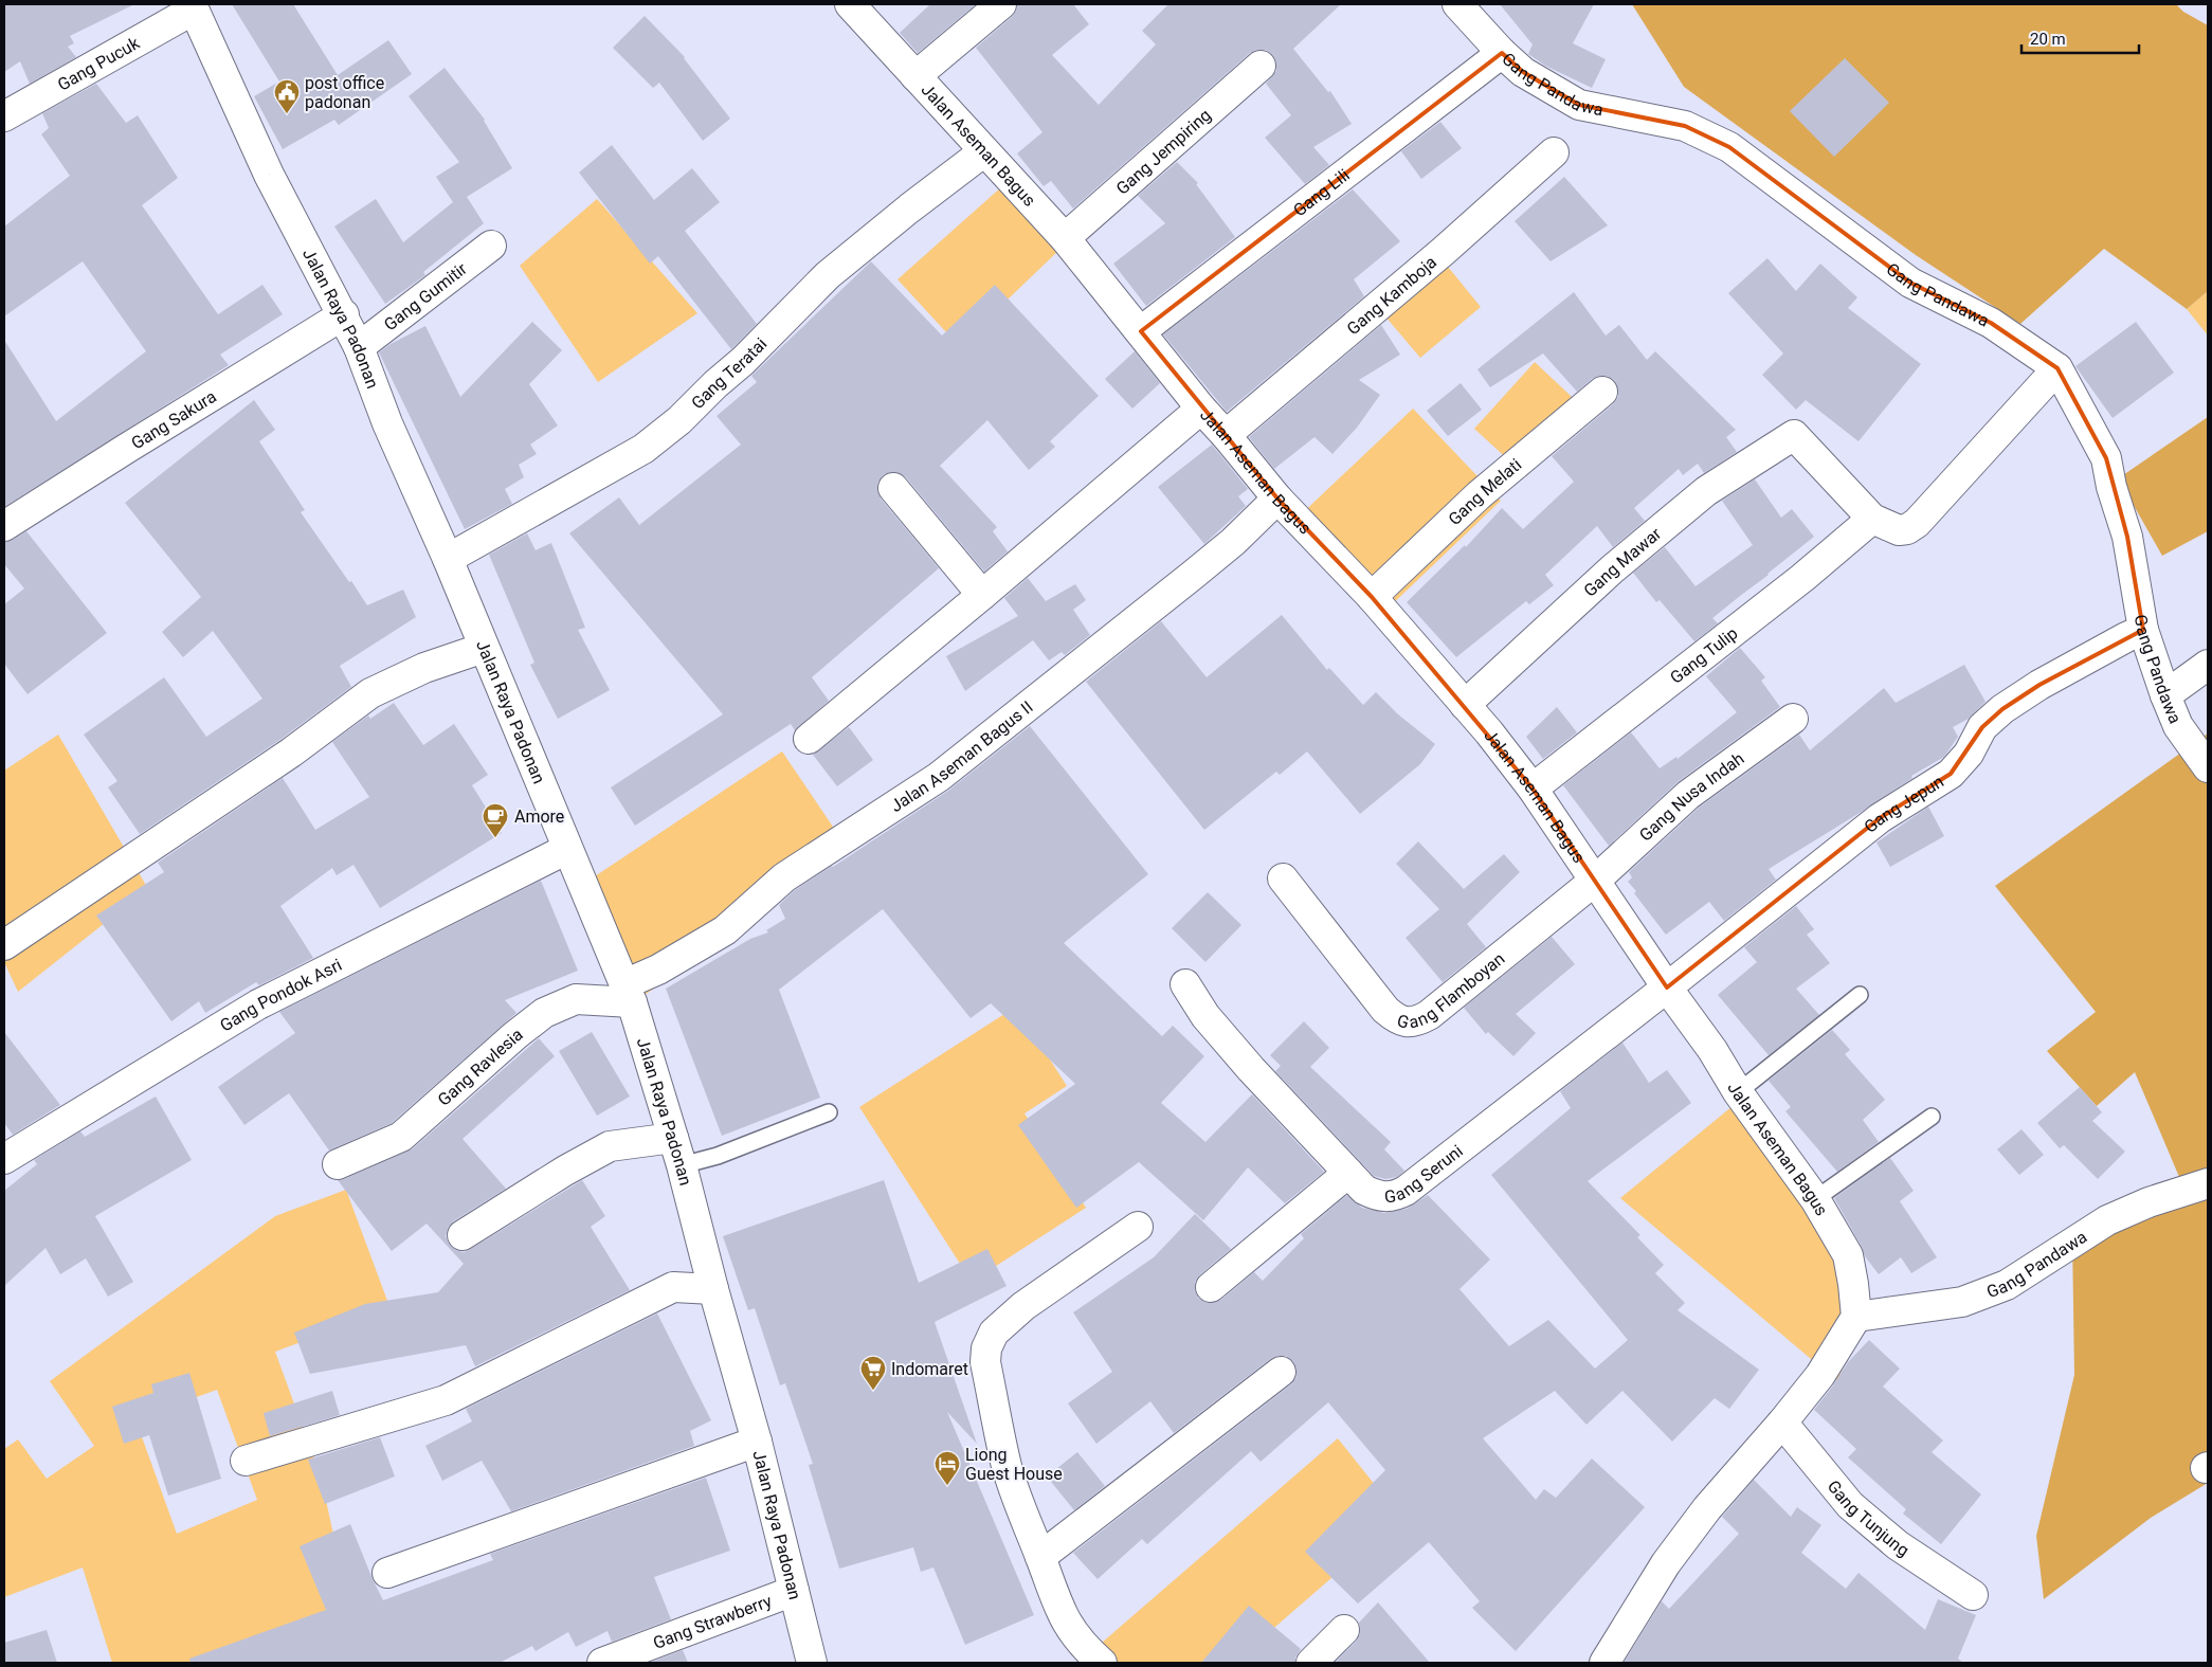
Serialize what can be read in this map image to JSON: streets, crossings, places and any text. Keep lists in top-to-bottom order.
{
  "streets": {
    "street": [
      "Gang Pucuk",
      "Gang Pandawa",
      "Jalan Aseman Bagus",
      "Gang Jempiring",
      "Gang Lili",
      "Gang Kamboja",
      "Gang Gumitir",
      "Jalan Raya Padonan",
      "Gang Teratai",
      "Gang Sakura",
      "Gang Melati",
      "Gang Mawar",
      "Gang Tulip",
      "Jalan Aseman Bagus II",
      "Gang Nusa Indah",
      "Gang Jepun",
      "Gang Flamboyan",
      "Gang Pondok Asri",
      "Gang Ravlesia",
      "Gang Seruni",
      "Gang Tunjung",
      "Gang Strawberry"
    ]
  },
  "crossings": [
    ["Gang Pucuk", "Jalan Raya Padonan"],
    ["Gang Pandawa", "Jalan Aseman Bagus"],
    ["Gang Pandawa", "Gang Lili"],
    ["Gang Pandawa", "Gang Jepun"],
    ["Jalan Aseman Bagus", "Gang Jempiring"],
    ["Jalan Aseman Bagus", "Gang Lili"],
    ["Jalan Aseman Bagus", "Gang Kamboja"],
    ["Jalan Aseman Bagus", "Gang Teratai"],
    ["Jalan Aseman Bagus", "Gang Melati"],
    ["Jalan Aseman Bagus", "Gang Mawar"],
    ["Jalan Aseman Bagus", "Gang Tulip"],
    ["Jalan Aseman Bagus", "Jalan Aseman Bagus II"],
    ["Jalan Aseman Bagus", "Gang Nusa Indah"],
    ["Jalan Aseman Bagus", "Gang Jepun"],
    ["Jalan Aseman Bagus", "Gang Flamboyan"],
    ["Jalan Aseman Bagus", "Gang Seruni"],
    ["Gang Gumitir", "Jalan Raya Padonan"],
    ["Jalan Raya Padonan", "Gang Teratai"],
    ["Jalan Raya Padonan", "Gang Sakura"],
    ["Jalan Raya Padonan", "Jalan Aseman Bagus II"],
    ["Jalan Raya Padonan", "Gang Pondok Asri"],
    ["Jalan Raya Padonan", "Gang Ravlesia"],
    ["Jalan Raya Padonan", "Gang Strawberry"],
    ["Gang Mawar", "Gang Tulip"],
    ["Jalan Aseman Bagus II", "Gang Ravlesia"],
    ["Gang Nusa Indah", "Gang Flamboyan"],
    ["Gang Jepun", "Gang Seruni"]
  ],
  "places": {
    "public building": ["post office padonan"],
    "cafe": ["Amore"],
    "supermarket": ["Indomaret"],
    "hotel": ["Liong Guest House"]
  },
  "scale_bar": "20 m"
}
